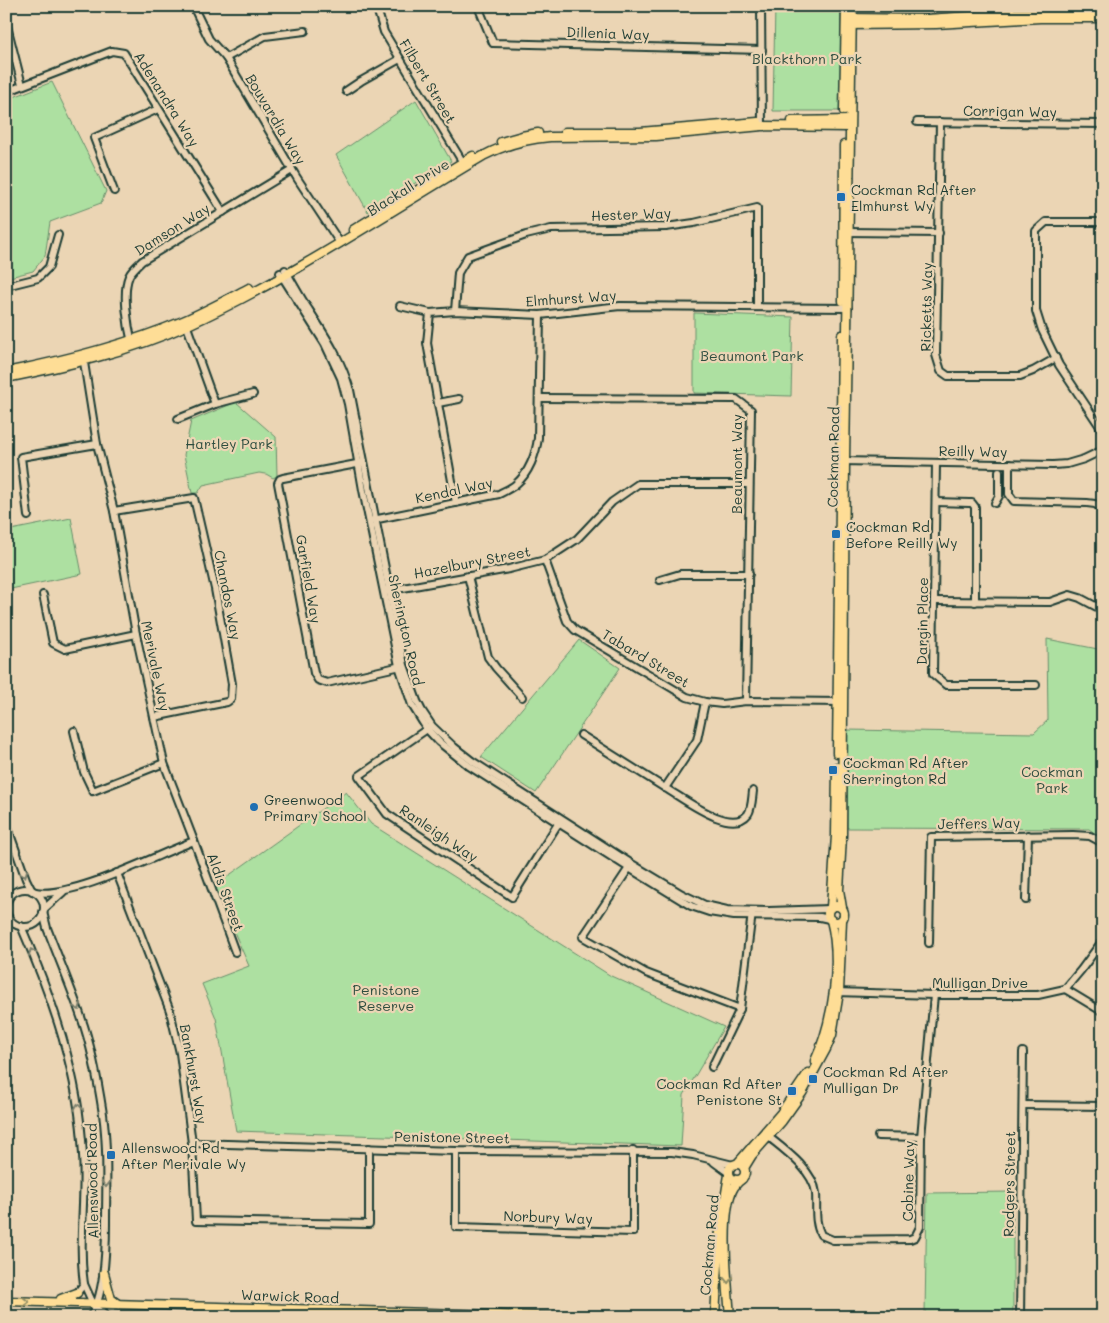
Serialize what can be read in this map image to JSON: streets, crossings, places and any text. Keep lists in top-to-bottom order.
{
  "streets": {
    "main road": ["Blackall Drive", "Cockman Road", "Warwick Road"],
    "street": [
      "Dillenia Way",
      "Filbert Street",
      "Adenandra Way",
      "Corrigan Way",
      "Bouvardia Way",
      "Hester Way",
      "Damson Way",
      "Elmhurst Way",
      "Ricketts Way",
      "Reilly Way",
      "Beaumont Way",
      "Kendal Way",
      "Hazelbury Street",
      "Garfield Way",
      "Chandos Way",
      "Dargin Place",
      "Sherington Road",
      "Tabard Street",
      "Merivale Way",
      "Jeffers Way",
      "Ranleigh Way",
      "Aldis Street",
      "Mulligan Drive",
      "Bankhurst Way",
      "Penistone Street",
      "Allenswood Road",
      "Cobine Way",
      "Rodgers Street",
      "Norbury Way"
    ]
  },
  "crossings": [
    ["Filbert Street", "Blackall Drive"],
    ["Adenandra Way", "Damson Way"],
    ["Corrigan Way", "Ricketts Way"],
    ["Bouvardia Way", "Blackall Drive"],
    ["Bouvardia Way", "Damson Way"],
    ["Blackall Drive", "Damson Way"],
    ["Blackall Drive", "Cockman Road"],
    ["Blackall Drive", "Sherington Road"],
    ["Blackall Drive", "Merivale Way"],
    ["Hester Way", "Elmhurst Way"],
    ["Elmhurst Way", "Cockman Road"],
    ["Elmhurst Way", "Kendal Way"],
    ["Reilly Way", "Cockman Road"],
    ["Reilly Way", "Dargin Place"],
    ["Cockman Road", "Sherington Road"],
    ["Cockman Road", "Tabard Street"],
    ["Cockman Road", "Penistone Street"],
    ["Beaumont Way", "Kendal Way"],
    ["Beaumont Way", "Hazelbury Street"],
    ["Beaumont Way", "Tabard Street"],
    ["Kendal Way", "Sherington Road"],
    ["Hazelbury Street", "Sherington Road"],
    ["Hazelbury Street", "Tabard Street"],
    ["Garfield Way", "Sherington Road"],
    ["Chandos Way", "Merivale Way"],
    ["Sherington Road", "Ranleigh Way"],
    ["Merivale Way", "Aldis Street"],
    ["Mulligan Drive", "Cobine Way"],
    ["Bankhurst Way", "Penistone Street"],
    ["Penistone Street", "Norbury Way"],
    ["Allenswood Road", "Warwick Road"]
  ],
  "parks": [
    "Blackthorn Park",
    "Beaumont Park",
    "Hartley Park",
    "Cockman Park",
    "Penistone Reserve"
  ],
  "places": {
    "transit": [
      "Cockman Rd After Elmhurst Wy",
      "Cockman Rd Before Reilly Wy",
      "Cockman Rd After Sherrington Rd",
      "Cockman Rd After Mulligan Dr",
      "Cockman Rd After Penistone St",
      "Allenswood Rd After Merivale Wy"
    ],
    "other": ["Greenwood Primary School"]
  }
}
